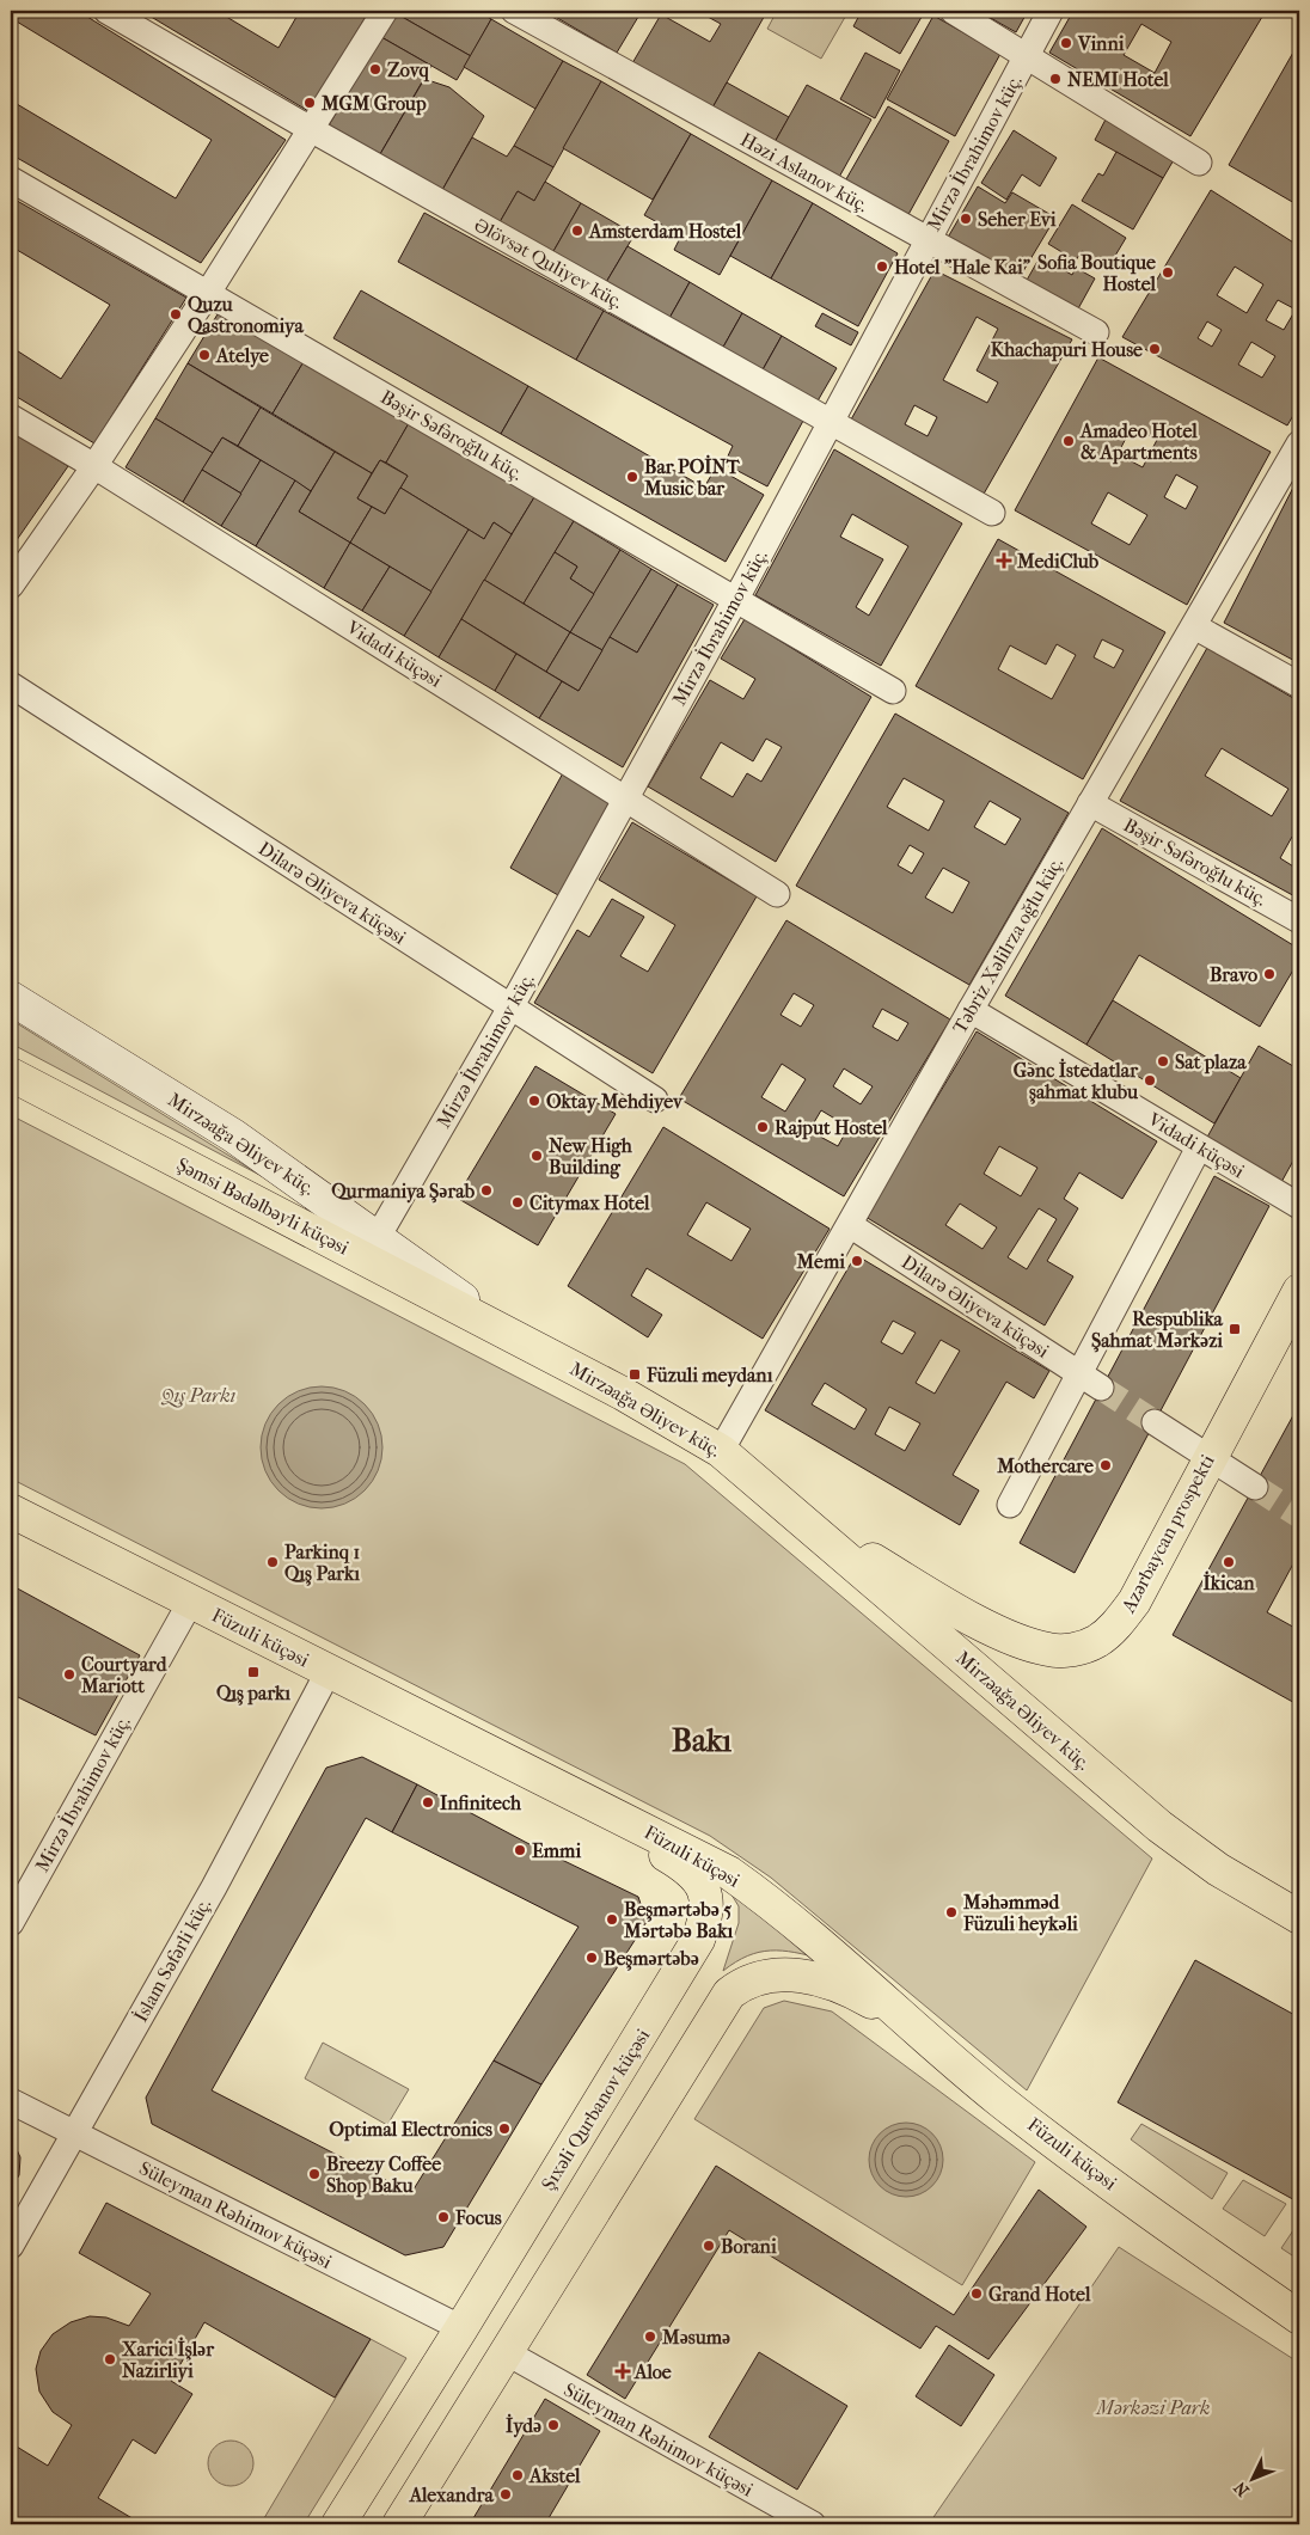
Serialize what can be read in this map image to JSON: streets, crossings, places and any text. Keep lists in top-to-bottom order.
{
  "streets": {
    "main road": [
      "Mirzəağa Əliyev küç.",
      "Şəmsi Bədəlbəyli küçəsi",
      "Azərbaycan prospekti",
      "Füzuli küçəsi",
      "Şıxəli Qurbanov küçəsi"
    ],
    "street": [
      "Mirzə İbrahimov küç.",
      "Həzi Aslanov küç.",
      "Əlövsət Quliyev küç.",
      "Bəşir Səfəroğlu küç.",
      "Vidadi küçəsi",
      "Dilarə Əliyeva küçəsi",
      "Təbriz Xəlilrza oğlu küç.",
      "İslam Səfərli küç.",
      "Süleyman Rəhimov küçəsi"
    ]
  },
  "crossings": [
    ["Mirzə İbrahimov küç.", "Həzi Aslanov küç."],
    ["Mirzə İbrahimov küç.", "Əlövsət Quliyev küç."],
    ["Mirzə İbrahimov küç.", "Bəşir Səfəroğlu küç."],
    ["Mirzə İbrahimov küç.", "Vidadi küçəsi"],
    ["Mirzə İbrahimov küç.", "Dilarə Əliyeva küçəsi"],
    ["Mirzə İbrahimov küç.", "Mirzəağa Əliyev küç."],
    ["Mirzə İbrahimov küç.", "Füzuli küçəsi"],
    ["Bəşir Səfəroğlu küç.", "Təbriz Xəlilrza oğlu küç."],
    ["Vidadi küçəsi", "Təbriz Xəlilrza oğlu küç."],
    ["Dilarə Əliyeva küçəsi", "Təbriz Xəlilrza oğlu küç."],
    ["Təbriz Xəlilrza oğlu küç.", "Mirzəağa Əliyev küç."],
    ["Mirzəağa Əliyev küç.", "Şəmsi Bədəlbəyli küçəsi"],
    ["Mirzəağa Əliyev küç.", "Azərbaycan prospekti"],
    ["Füzuli küçəsi", "İslam Səfərli küç."],
    ["Füzuli küçəsi", "Şıxəli Qurbanov küçəsi"],
    ["İslam Səfərli küç.", "Süleyman Rəhimov küçəsi"],
    ["Şıxəli Qurbanov küçəsi", "Süleyman Rəhimov küçəsi"]
  ],
  "districts": ["Bakı"],
  "parks": ["Qış Parkı", "Mərkəzi Park"],
  "places": {
    "other": [
      "Vinni",
      "Zovq",
      "NEMI Hotel",
      "MGM Group",
      "Seher Evi",
      "Amsterdam Hostel",
      "Hotel \"Hale Kai\"",
      "Sofia Boutique Hostel",
      "Quzu Qastronomiya",
      "Khachapuri House",
      "Atelye",
      "Amadeo Hotel & Apartments",
      "Bar POİNT Music bar",
      "Bravo",
      "Sat plaza",
      "Gənc İstedatlar şahmat klubu",
      "Oktay Mehdiyev",
      "Rajput Hostel",
      "New High Building",
      "Qurmaniya Şərab",
      "Citymax Hotel",
      "Memi",
      "Mothercare",
      "Parkinq 1 Qış Parkı",
      "İkican",
      "Courtyard Mariott",
      "Infinitech",
      "Emmi",
      "Məhəmməd Füzuli heykəli",
      "Beşmərtəbə 5 Mərtəbə Bakı",
      "Beşmərtəbə",
      "Optimal Electronics",
      "Breezy Coffee Shop Baku",
      "Focus",
      "Borani",
      "Grand Hotel",
      "Məsumə",
      "Xarici İşlər Nazirliyi",
      "İydə",
      "Akstel",
      "Alexandra"
    ],
    "health": ["MediClub", "Aloe"],
    "transit": ["Respublika Şahmat Mərkəzi", "Füzuli meydanı", "Qış parkı"]
  },
  "north": "bottom left"
}
